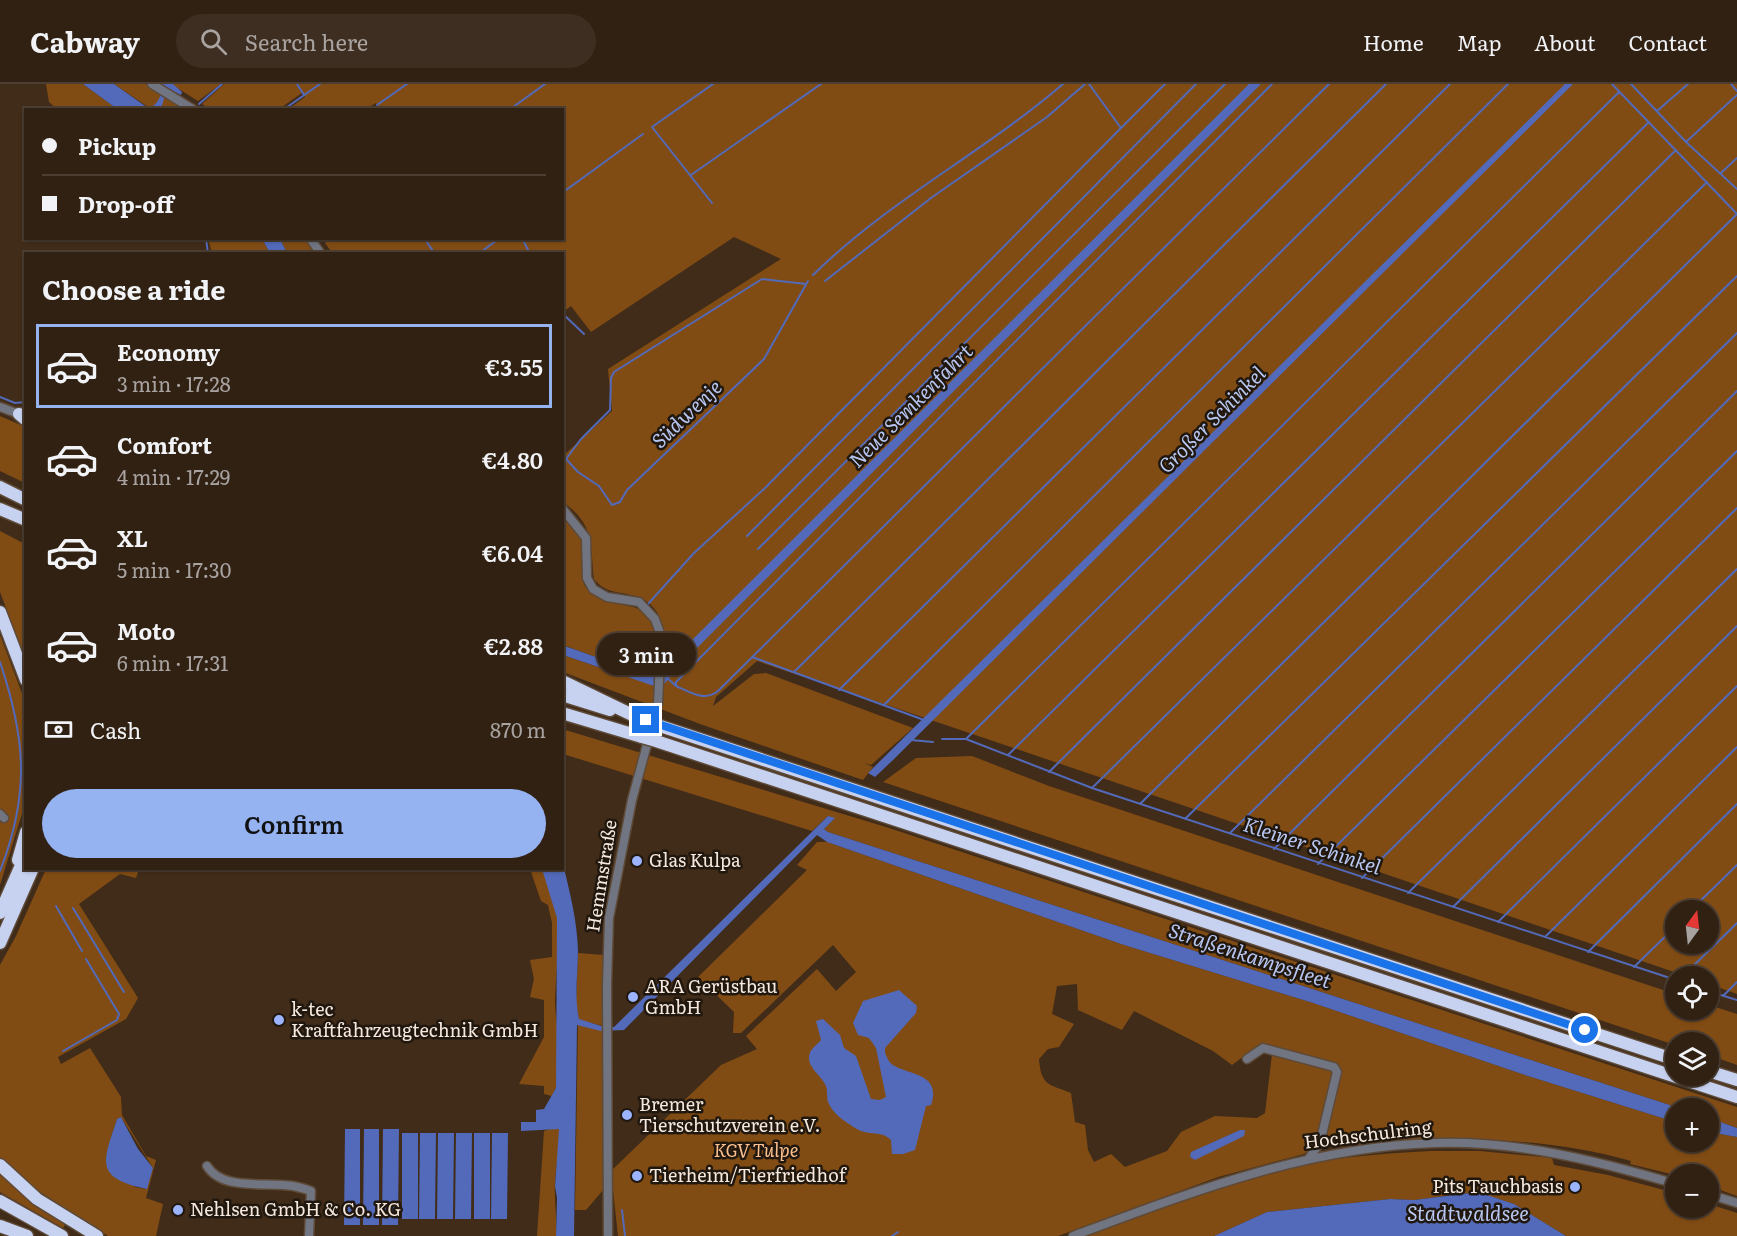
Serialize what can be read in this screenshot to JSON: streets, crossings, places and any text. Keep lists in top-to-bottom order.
{
  "streets": {
    "street": ["Hemmstraße", "Hochschulring"]
  },
  "water": [
    "Neue Semkenfahrt",
    "Südwenje",
    "Großer Schinkel",
    "Kleiner Schinkel",
    "Straßenkampsfleet",
    "Stadtwaldsee"
  ],
  "parks": ["KGV Tulpe"],
  "places": [
    "Glas Kulpa",
    "ARA Gerüstbau GmbH",
    "k-tec Kraftfahrzeugtechnik GmbH",
    "Bremer Tierschutzverein e.V.",
    "Tierheim/Tierfriedhof",
    "Pits Tauchbasis",
    "Nehlsen GmbH & Co. KG"
  ],
  "north": "top",
  "page": {
    "header": "Cabway",
    "search": "Search here",
    "nav": [
      "Home",
      "Map",
      "About",
      "Contact"
    ],
    "banner": ["Pickup", "Drop-off"],
    "heading": "Choose a ride",
    "list": [
      {
        "name": "Economy",
        "note": "3 min · 17:28",
        "value": "€3.55"
      },
      {
        "name": "Comfort",
        "note": "4 min · 17:29",
        "value": "€4.80"
      },
      {
        "name": "XL",
        "note": "5 min · 17:30",
        "value": "€6.04"
      },
      {
        "name": "Moto",
        "note": "6 min · 17:31",
        "value": "€2.88"
      }
    ],
    "bubble": "3 min",
    "pay": ["Cash", "870 m"],
    "buttons": "Confirm",
    "map_buttons": ["+", "−"]
  }
}
